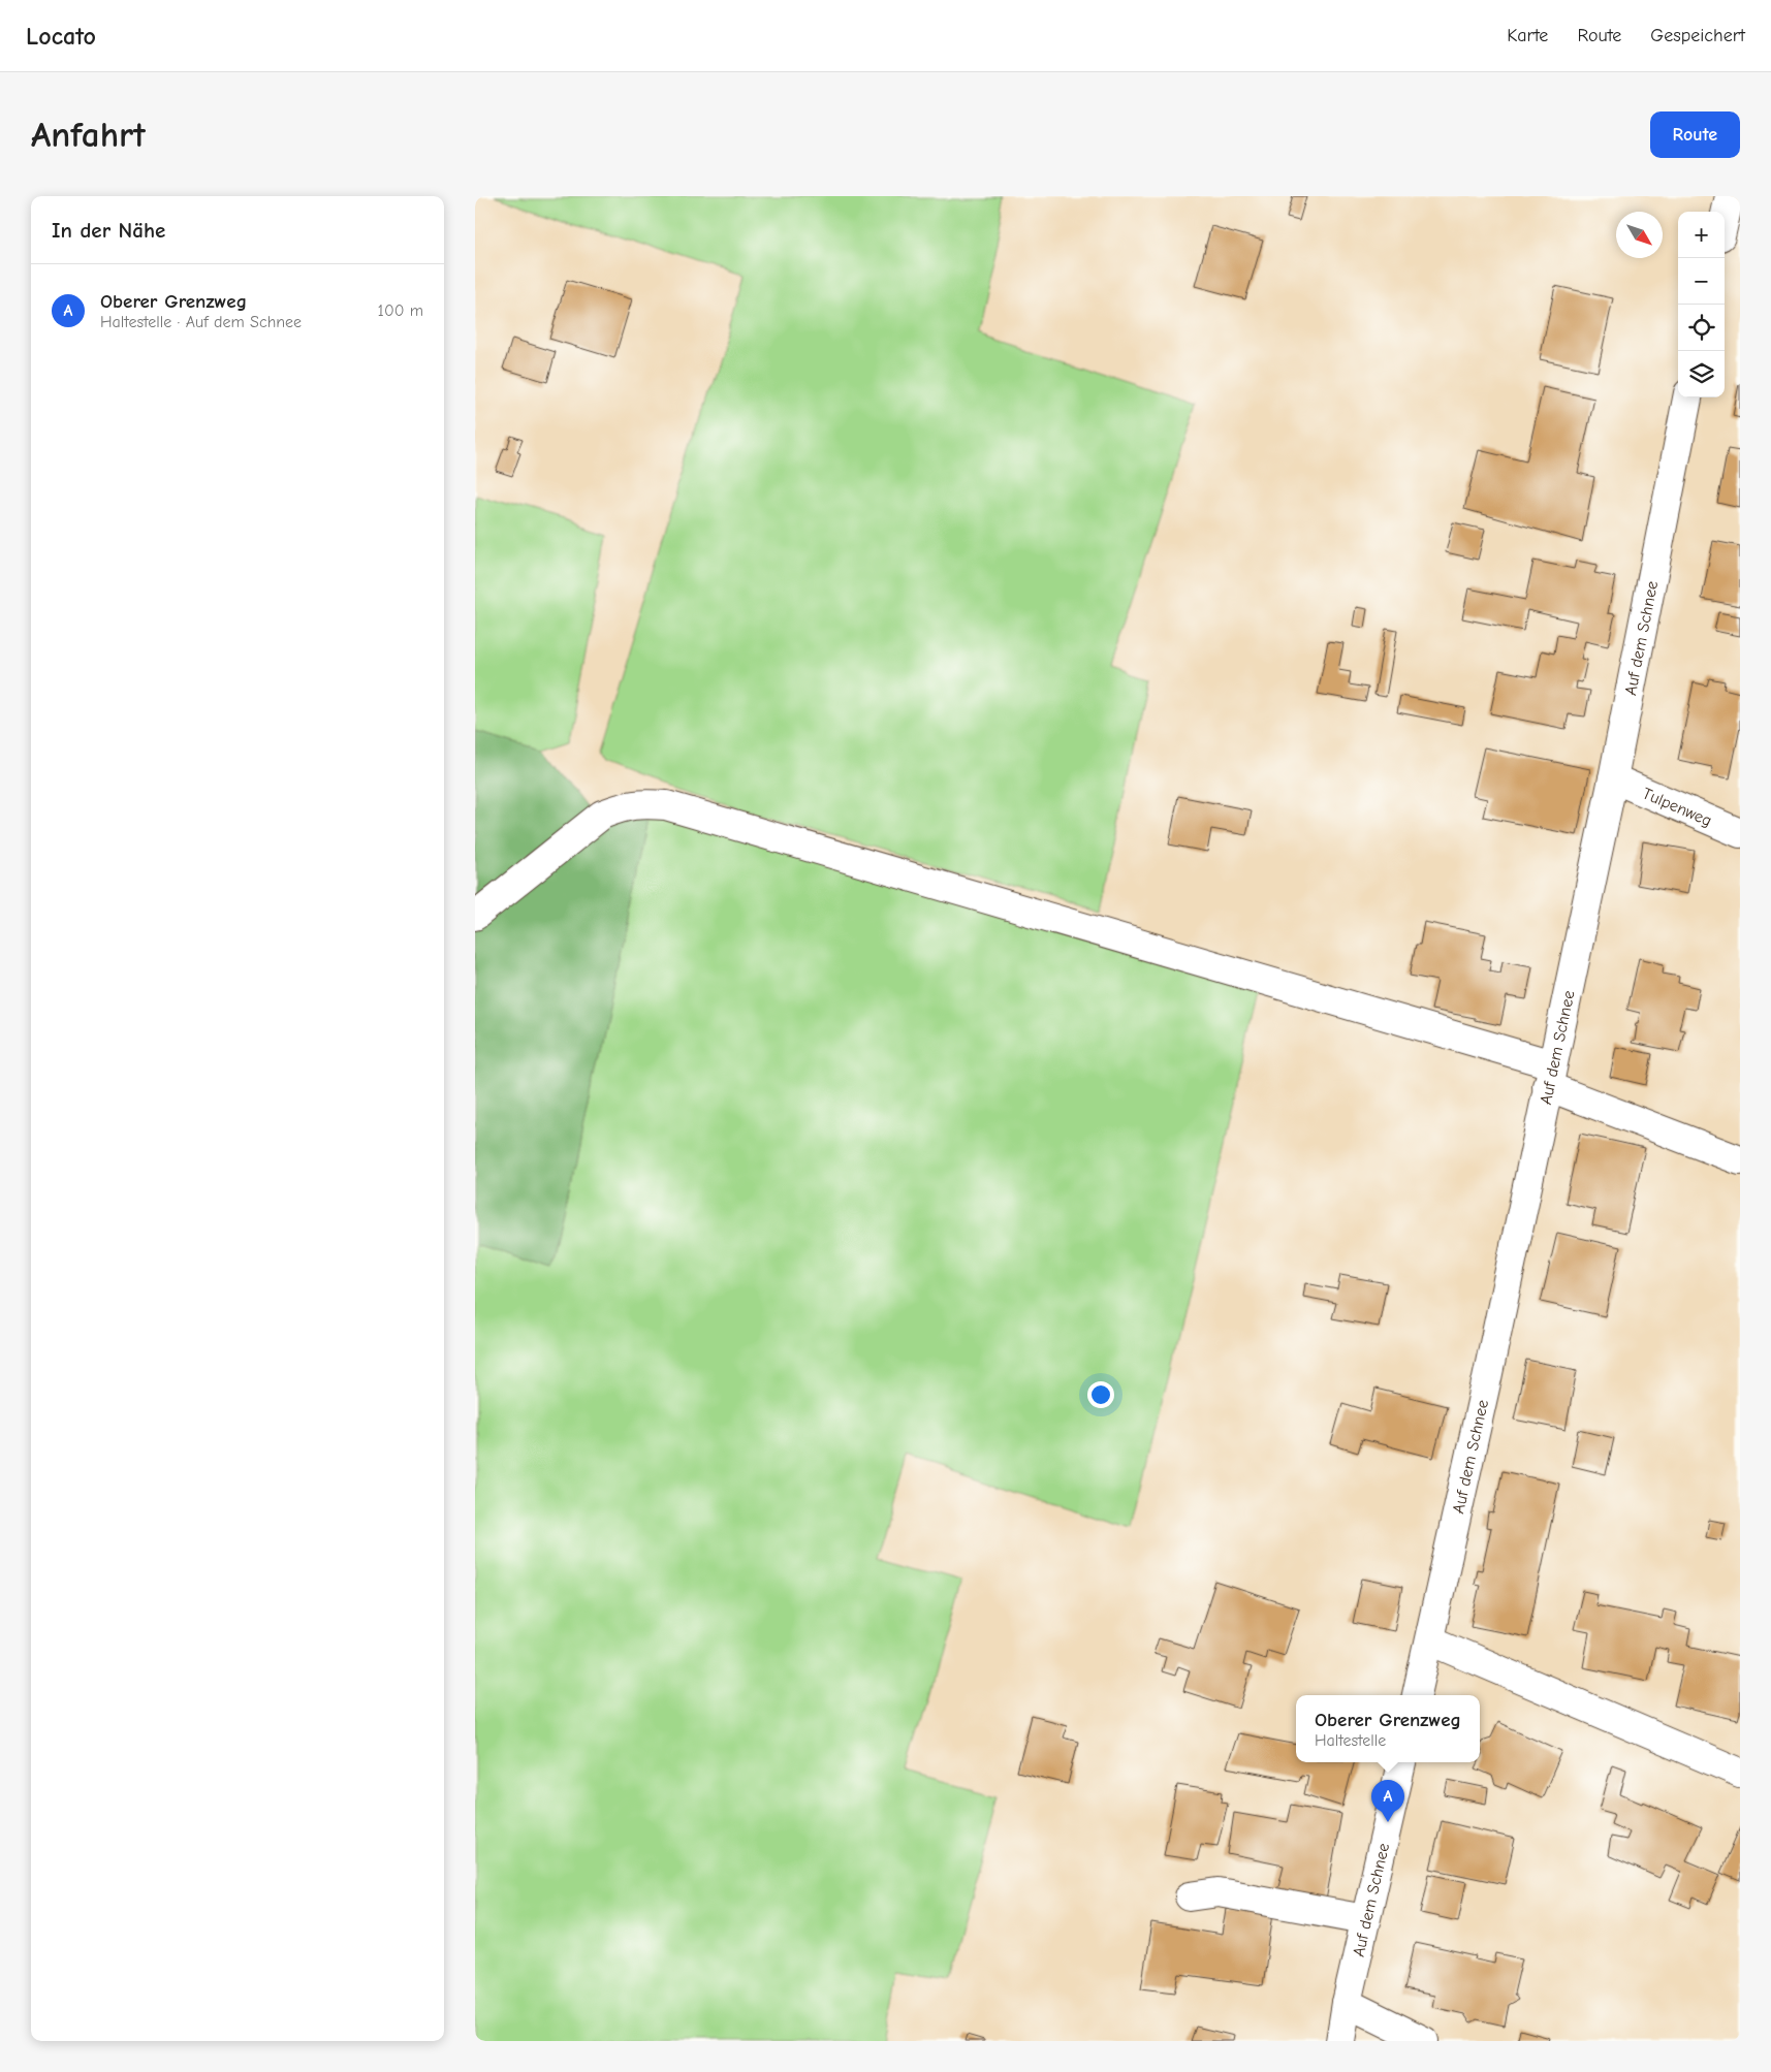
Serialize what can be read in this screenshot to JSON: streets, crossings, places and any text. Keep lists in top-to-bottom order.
{
  "streets": {
    "street": ["Auf dem Schnee", "Tulpenweg"]
  },
  "crossings": [
    ["Auf dem Schnee", "Tulpenweg"]
  ],
  "north": "bottom right",
  "page": {
    "header": "Locato",
    "nav": ["Karte", "Route", "Gespeichert"],
    "buttons": "Route",
    "title": "Anfahrt",
    "heading": "In der Nähe",
    "map_buttons": ["+", "−"],
    "list": [
      {
        "mark": "A",
        "name": "Oberer Grenzweg",
        "note": "Haltestelle · Auf dem Schnee",
        "value": "100 m"
      }
    ],
    "popup": ["Oberer Grenzweg", "Haltestelle"],
    "pins": "A"
  }
}
